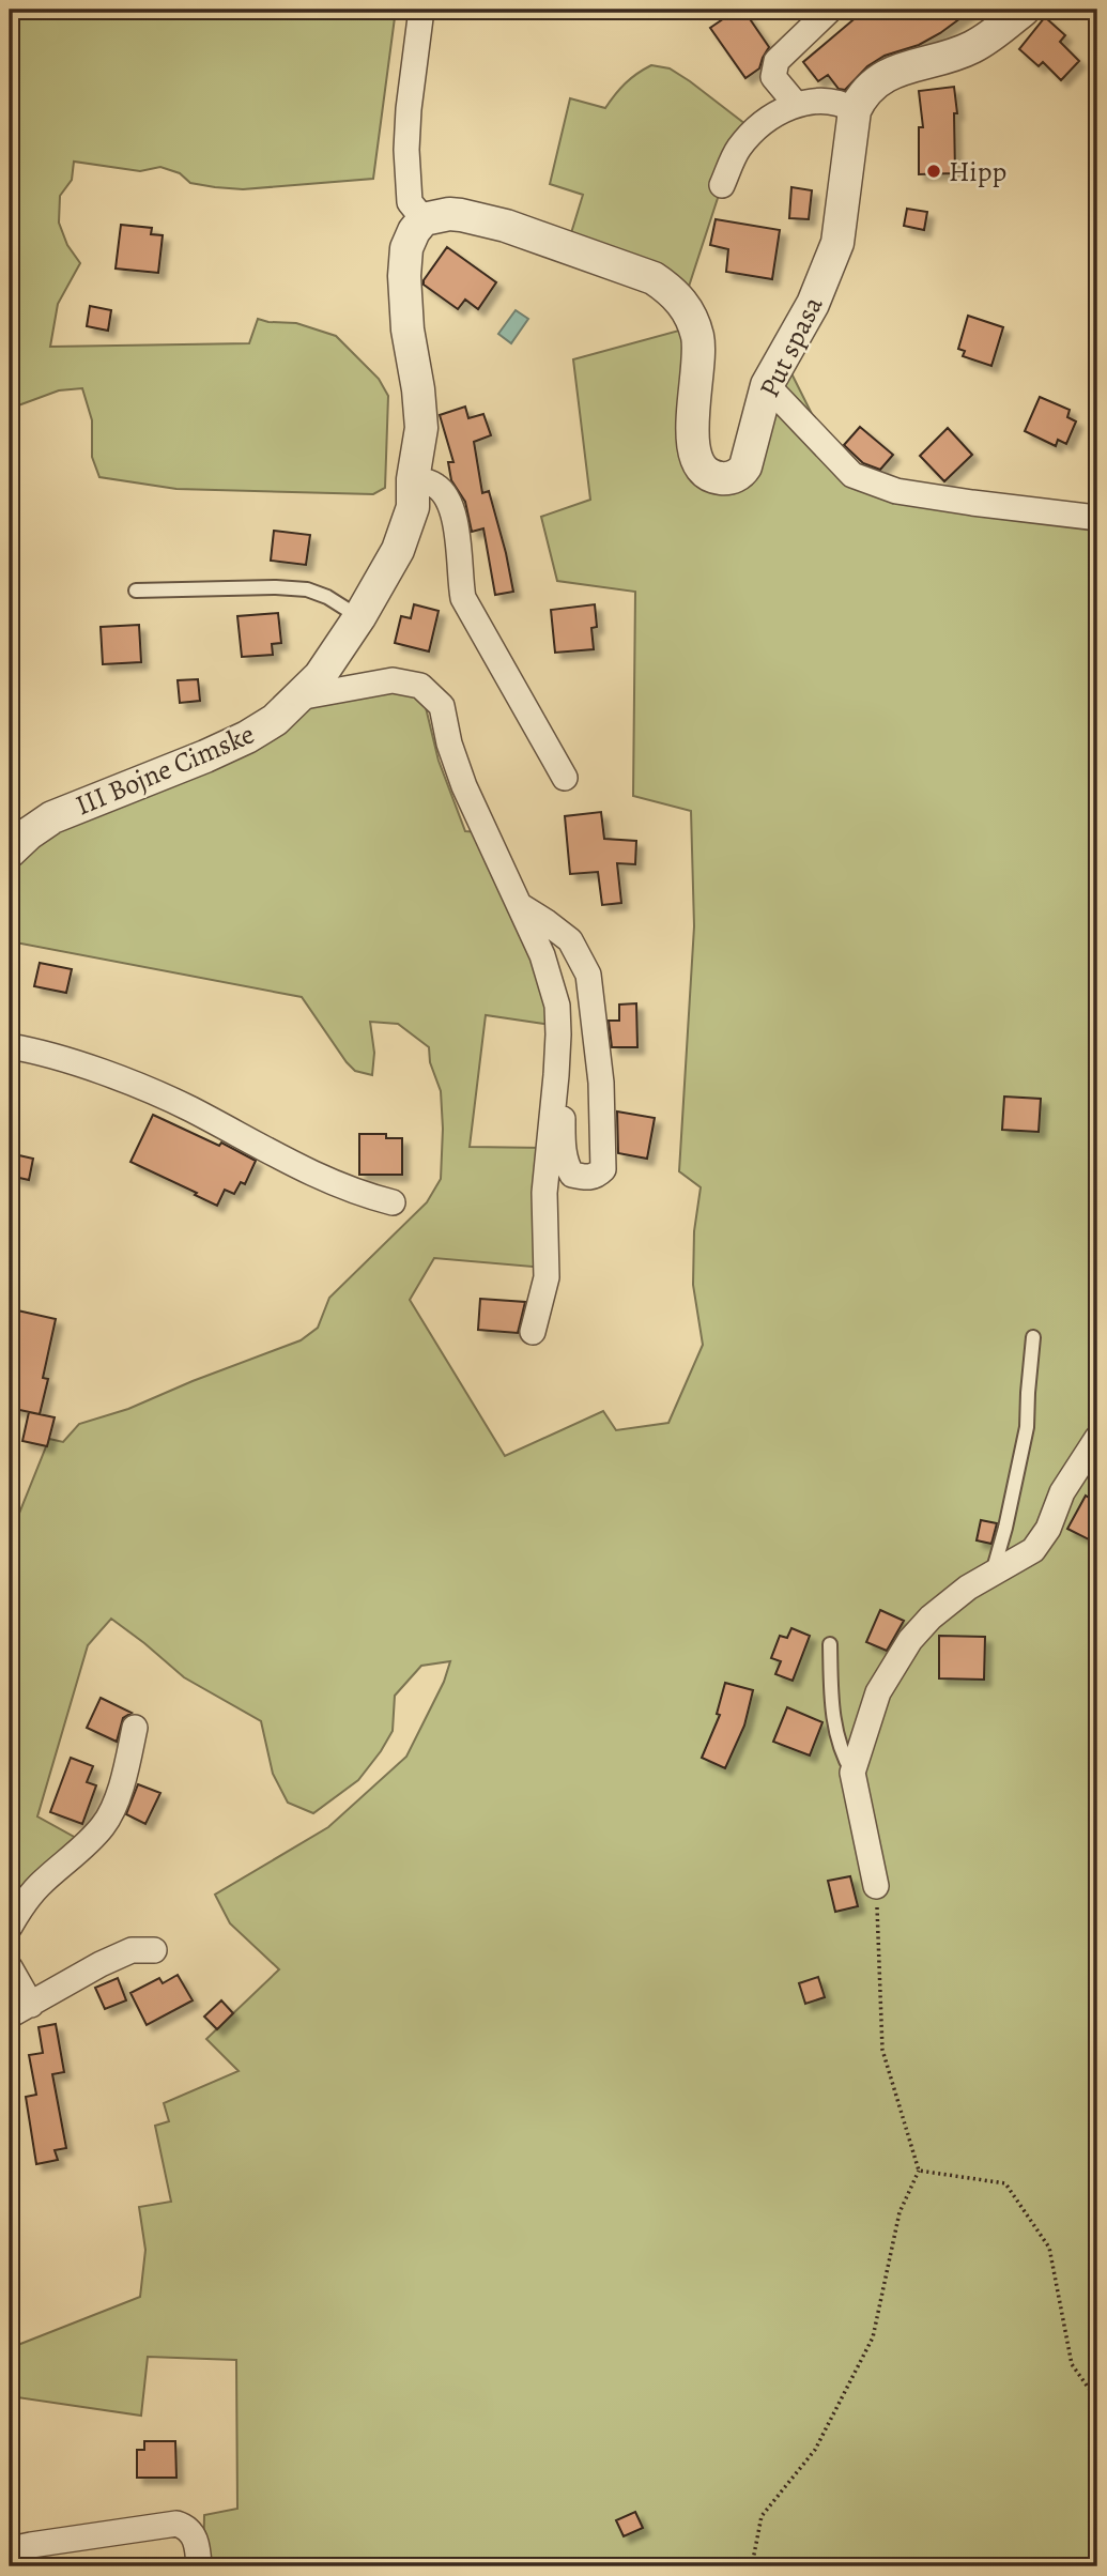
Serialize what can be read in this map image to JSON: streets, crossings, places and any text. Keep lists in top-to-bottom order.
{
  "streets": {
    "street": ["Put spasa", "III Bojne Cimske"]
  },
  "crossings": [
    ["Put spasa", "III Bojne Cimske"]
  ],
  "places": ["Hipp"]
}
